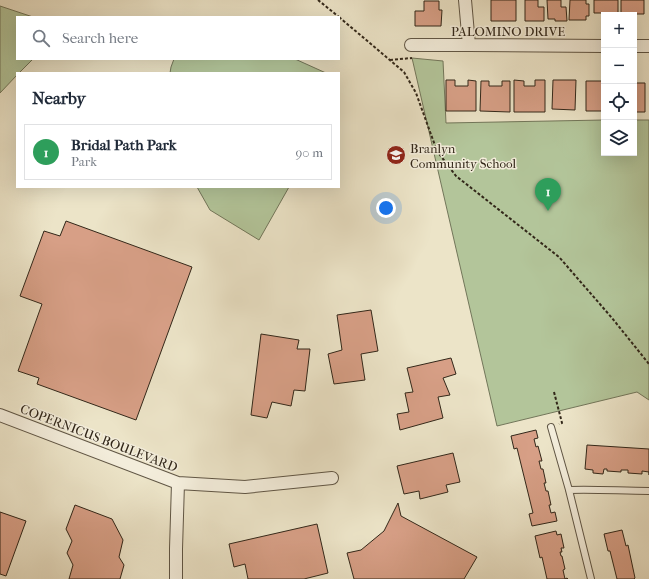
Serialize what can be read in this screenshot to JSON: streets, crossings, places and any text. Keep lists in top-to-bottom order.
{
  "streets": {
    "street": ["PALOMINO DRIVE", "COPERNICUS BOULEVARD"]
  },
  "places": {
    "school or university": ["Branlyn Community School"]
  },
  "page": {
    "map_buttons": ["+", "−"],
    "search": "Search here",
    "heading": "Nearby",
    "list": [
      {
        "mark": "1",
        "name": "Bridal Path Park",
        "note": "Park",
        "value": "90 m"
      }
    ],
    "pins": "1"
  }
}
